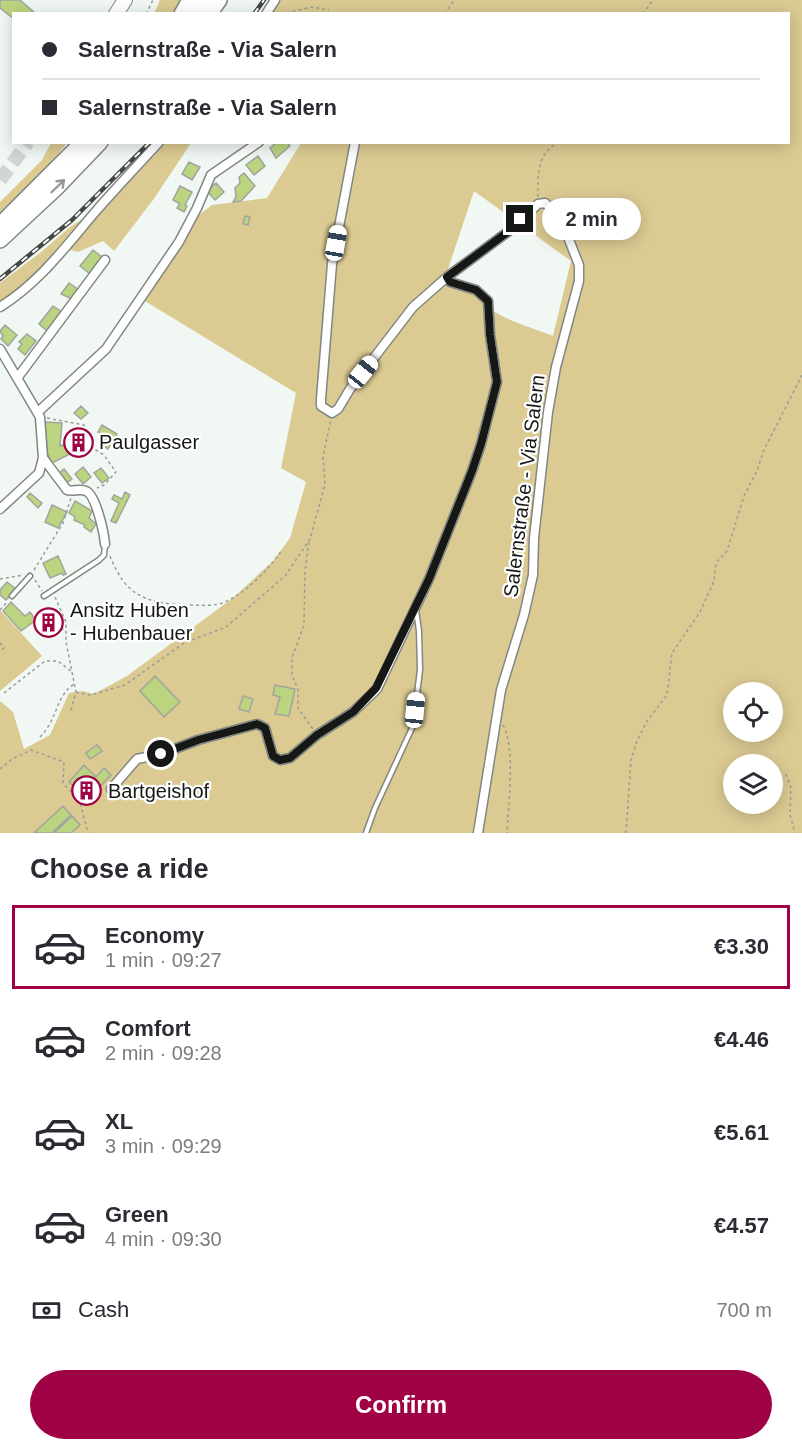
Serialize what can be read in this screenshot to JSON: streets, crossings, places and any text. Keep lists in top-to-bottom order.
{
  "streets": {
    "street": ["Salernstraße - Via Salern"]
  },
  "places": {
    "building": ["Paulgasser", "Ansitz Huben - Hubenbauer", "Bartgeishof"]
  },
  "page": {
    "banner": ["Salernstraße - Via Salern", "Salernstraße - Via Salern"],
    "bubble": "2 min",
    "heading": "Choose a ride",
    "list": [
      {
        "name": "Economy",
        "note": "1 min · 09:27",
        "value": "€3.30"
      },
      {
        "name": "Comfort",
        "note": "2 min · 09:28",
        "value": "€4.46"
      },
      {
        "name": "XL",
        "note": "3 min · 09:29",
        "value": "€5.61"
      },
      {
        "name": "Green",
        "note": "4 min · 09:30",
        "value": "€4.57"
      }
    ],
    "pay": ["Cash", "700 m"],
    "buttons": "Confirm"
  }
}
